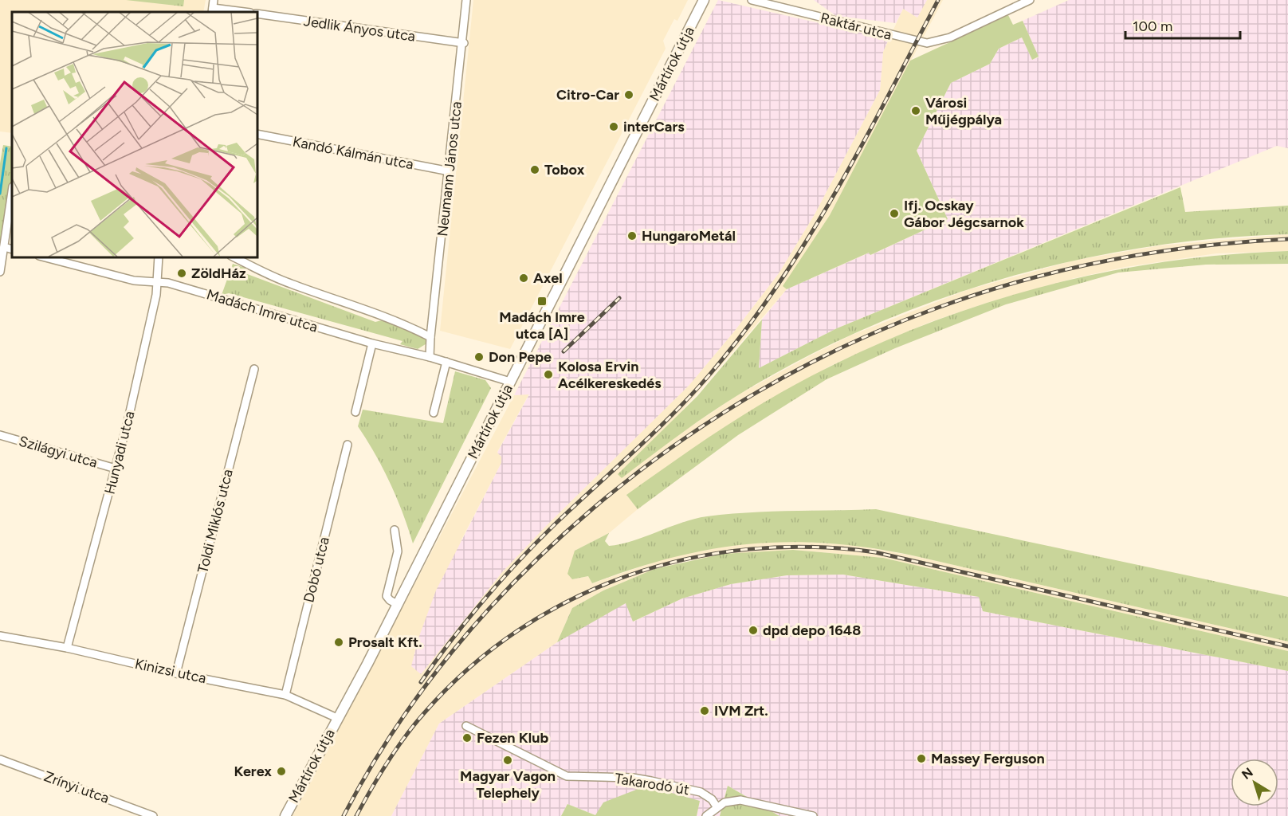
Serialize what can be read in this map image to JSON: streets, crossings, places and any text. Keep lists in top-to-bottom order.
{
  "streets": {
    "street": [
      "Raktár utca",
      "Jedlik Ányos utca",
      "Mártírok útja",
      "Kandó Kálmán utca",
      "Neumann János utca",
      "Madách Imre utca",
      "Szilágyi utca",
      "Hunyadi utca",
      "Toldi Miklós utca",
      "Dobó utca",
      "Kinizsi utca",
      "Takarodó út",
      "Zrínyi utca"
    ]
  },
  "crossings": [
    ["Jedlik Ányos utca", "Neumann János utca"],
    ["Mártírok útja", "Madách Imre utca"],
    ["Mártírok útja", "Kinizsi utca"],
    ["Kandó Kálmán utca", "Neumann János utca"],
    ["Madách Imre utca", "Hunyadi utca"],
    ["Szilágyi utca", "Hunyadi utca"],
    ["Hunyadi utca", "Kinizsi utca"],
    ["Toldi Miklós utca", "Kinizsi utca"],
    ["Dobó utca", "Kinizsi utca"]
  ],
  "places": {
    "other": [
      "Citro-Car",
      "Városi Műjégpálya",
      "interCars",
      "Tobox",
      "Ifj. Ocskay Gábor Jégcsarnok",
      "HungaroMetál",
      "ZöldHáz",
      "Axel",
      "Don Pepe",
      "Kolosa Ervin Acélkereskedés",
      "dpd depo 1648",
      "Prosalt Kft.",
      "IVM Zrt.",
      "Fezen Klub",
      "Massey Ferguson",
      "Magyar Vagon Telephely",
      "Kerex"
    ],
    "transit": ["Madách Imre utca [A]"]
  },
  "scale_bar": "100 m",
  "north": "top left"
}
